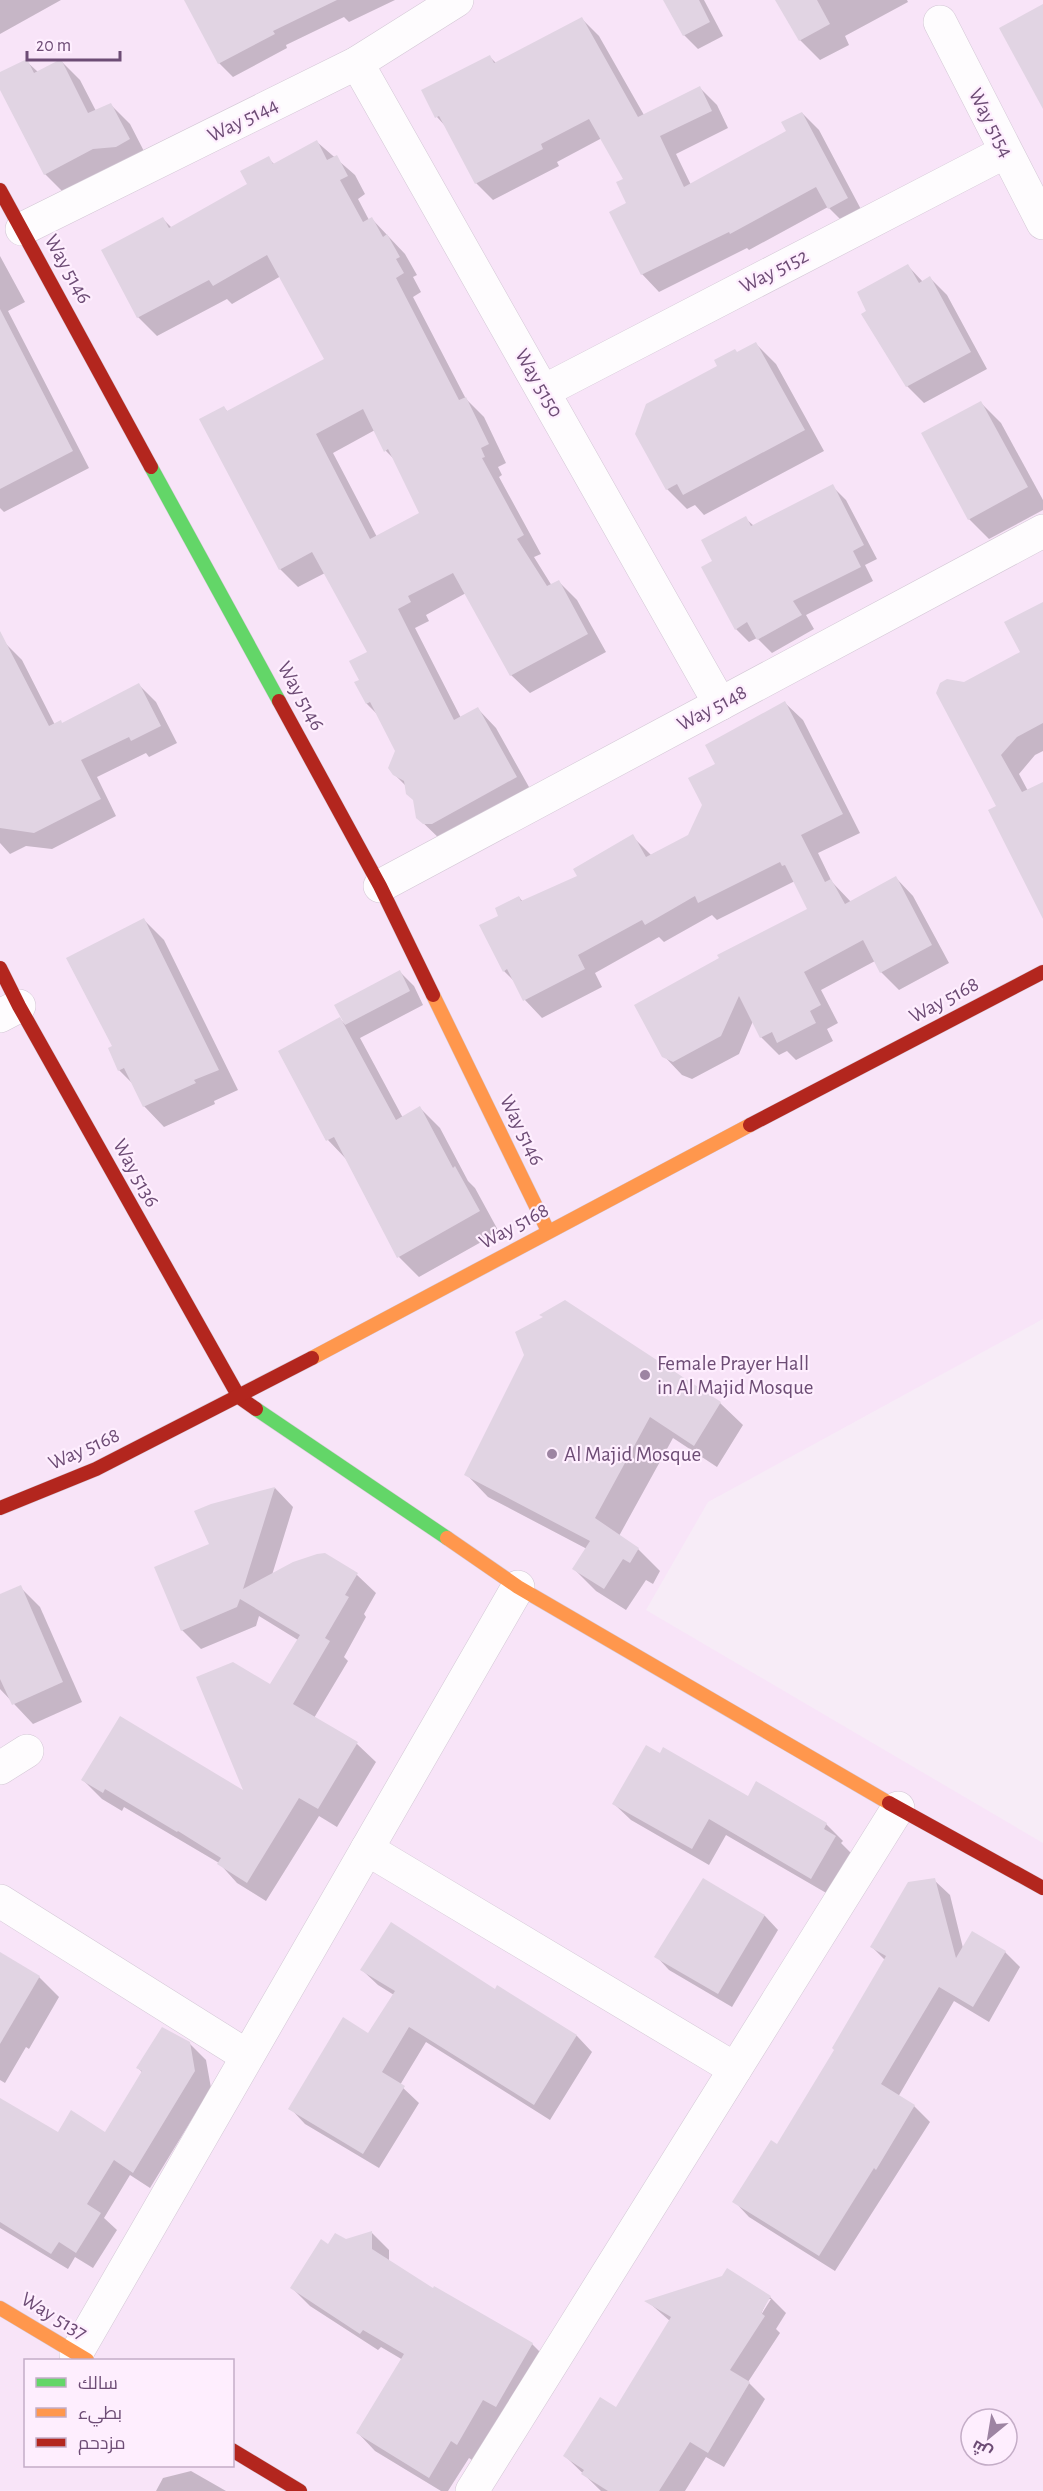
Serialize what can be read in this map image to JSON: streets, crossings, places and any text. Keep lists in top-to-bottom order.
{
  "streets": {
    "street": [
      "Way 5144",
      "Way 5154",
      "Way 5146",
      "Way 5152",
      "Way 5150",
      "Way 5148",
      "Way 5168",
      "Way 5136",
      "Way 5137"
    ]
  },
  "crossings": [
    ["Way 5144", "Way 5146"],
    ["Way 5144", "Way 5150"],
    ["Way 5154", "Way 5152"],
    ["Way 5146", "Way 5148"],
    ["Way 5146", "Way 5168"],
    ["Way 5152", "Way 5150"],
    ["Way 5150", "Way 5148"],
    ["Way 5168", "Way 5136"]
  ],
  "places": ["Female Prayer Hall in Al Majid Mosque", "Al Majid Mosque"],
  "legend": ["سالك", "بطيء", "مزدحم"],
  "scale_bar": "20 m",
  "north": "bottom left"
}
